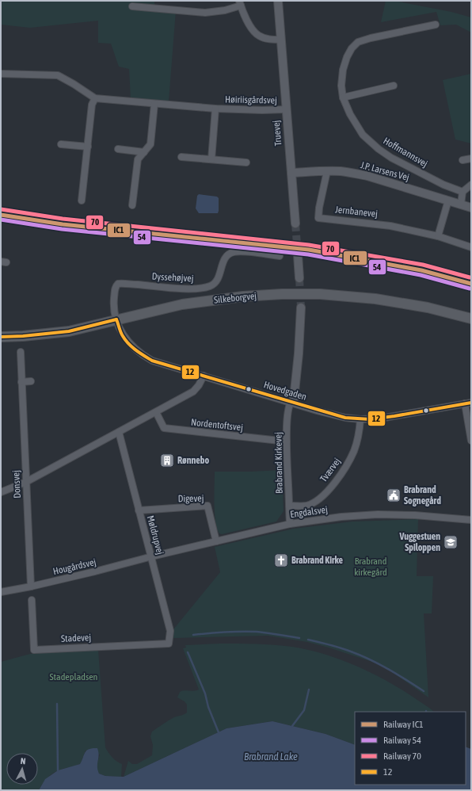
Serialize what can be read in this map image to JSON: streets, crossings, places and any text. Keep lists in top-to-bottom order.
{
  "streets": {
    "main road": ["Silkeborgvej"],
    "street": [
      "Høiriisgårdsvej",
      "Truevej",
      "Hoffmannsvej",
      "J.P. Larsens Vej",
      "Jernbanevej",
      "Dyssehøjvej",
      "Hovedgaden",
      "Nordentoftsvej",
      "Brabrand Kirkevej",
      "Tværvej",
      "Donsvej",
      "Digevej",
      "Engdalsvej",
      "Møldrupvej",
      "Hougårdsvej",
      "Stadevej"
    ]
  },
  "crossings": [
    ["Høiriisgårdsvej", "Truevej"],
    ["Truevej", "J.P. Larsens Vej"],
    ["J.P. Larsens Vej", "Jernbanevej"],
    ["Dyssehøjvej", "Silkeborgvej"],
    ["Dyssehøjvej", "Hovedgaden"],
    ["Silkeborgvej", "Hovedgaden"],
    ["Hovedgaden", "Brabrand Kirkevej"],
    ["Hovedgaden", "Tværvej"],
    ["Nordentoftsvej", "Brabrand Kirkevej"],
    ["Brabrand Kirkevej", "Tværvej"],
    ["Brabrand Kirkevej", "Engdalsvej"],
    ["Donsvej", "Hougårdsvej"],
    ["Digevej", "Engdalsvej"],
    ["Digevej", "Møldrupvej"],
    ["Engdalsvej", "Møldrupvej"],
    ["Engdalsvej", "Hougårdsvej"],
    ["Møldrupvej", "Hougårdsvej"],
    ["Møldrupvej", "Stadevej"]
  ],
  "water": ["Brabrand Lake"],
  "parks": ["Brabrand kirkegård", "Stadepladsen"],
  "places": {
    "building": ["Rønnebo"],
    "public building": ["Brabrand Sognegård"],
    "school or university": ["Vuggestuen Spiloppen"],
    "church": ["Brabrand Kirke"]
  },
  "lines": [
    "rail line 70",
    "rail line IC1",
    "rail line 54",
    "transit line 12"
  ],
  "legend": [
    "Railway IC1",
    "Railway 54",
    "Railway 70",
    "12"
  ],
  "north": "top"
}
